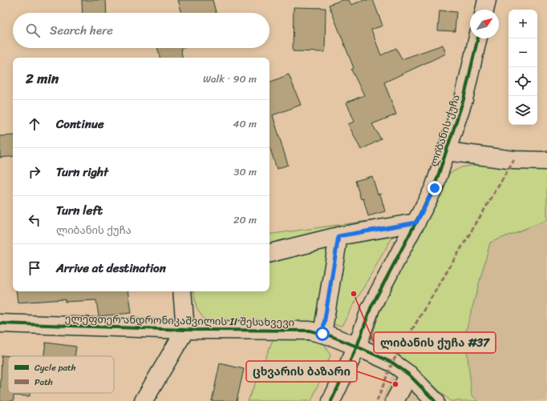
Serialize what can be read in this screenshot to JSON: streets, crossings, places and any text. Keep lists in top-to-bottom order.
{
  "streets": {
    "street": ["ლიბანის ქუჩა", "ელეფთერ ანდრონიკაშვილის II შესახვევი"]
  },
  "crossings": [
    ["ლიბანის ქუჩა", "ელეფთერ ანდრონიკაშვილის II შესახვევი"]
  ],
  "places": ["ლიბანის ქუჩა #37", "ცხვარის ბაზარი"],
  "legend": ["Cycle path", "Path"],
  "north": "top right",
  "page": {
    "map_buttons": ["+", "−"],
    "search": "Search here",
    "heading": ["2 min", "Walk · 90 m"],
    "list": [
      ["Continue", "40 m"],
      ["Turn right", "30 m"],
      ["Turn left", "ლიბანის ქუჩა", "20 m"],
      "Arrive at destination"
    ]
  }
}
